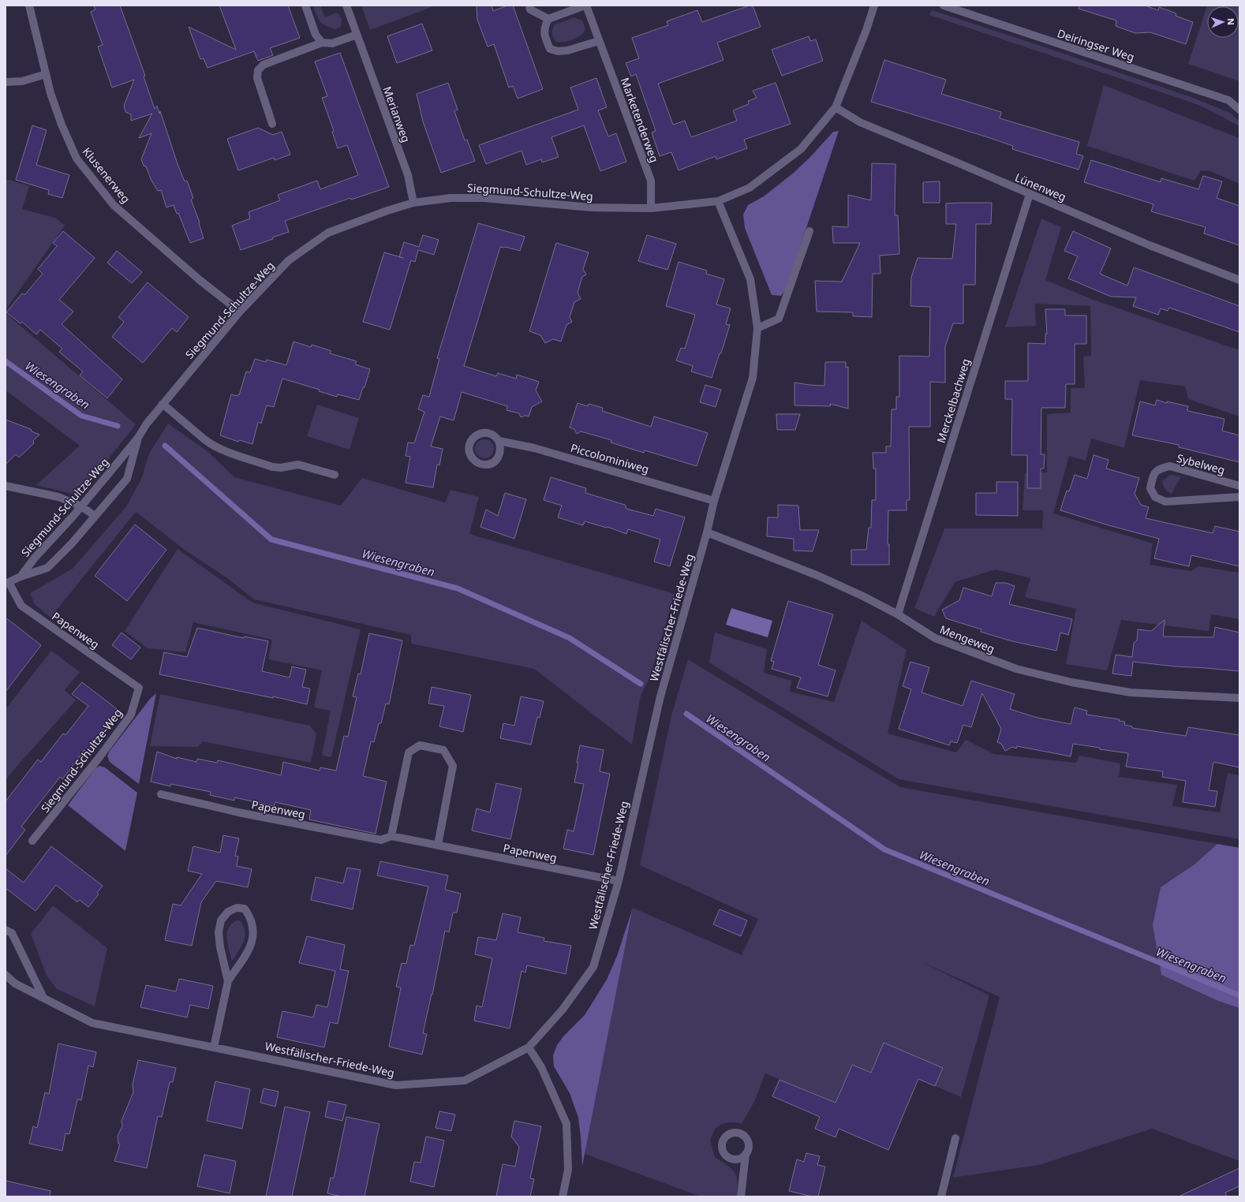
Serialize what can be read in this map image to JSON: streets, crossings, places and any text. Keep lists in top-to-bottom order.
{
  "streets": {
    "street": [
      "Deiringser Weg",
      "Merianweg",
      "Marketenderweg",
      "Klusenerweg",
      "Lünenweg",
      "Siegmund-Schultze-Weg",
      "Merckelbachweg",
      "Piccolominiweg",
      "Sybelweg",
      "Westfälischer-Friede-Weg",
      "Papenweg",
      "Mengeweg"
    ]
  },
  "crossings": [
    ["Merianweg", "Siegmund-Schultze-Weg"],
    ["Marketenderweg", "Siegmund-Schultze-Weg"],
    ["Klusenerweg", "Siegmund-Schultze-Weg"],
    ["Lünenweg", "Siegmund-Schultze-Weg"],
    ["Lünenweg", "Merckelbachweg"],
    ["Siegmund-Schultze-Weg", "Westfälischer-Friede-Weg"],
    ["Siegmund-Schultze-Weg", "Papenweg"],
    ["Merckelbachweg", "Mengeweg"],
    ["Piccolominiweg", "Westfälischer-Friede-Weg"],
    ["Westfälischer-Friede-Weg", "Papenweg"],
    ["Westfälischer-Friede-Weg", "Mengeweg"]
  ],
  "water": ["Wiesengraben"],
  "north": "right"
}
